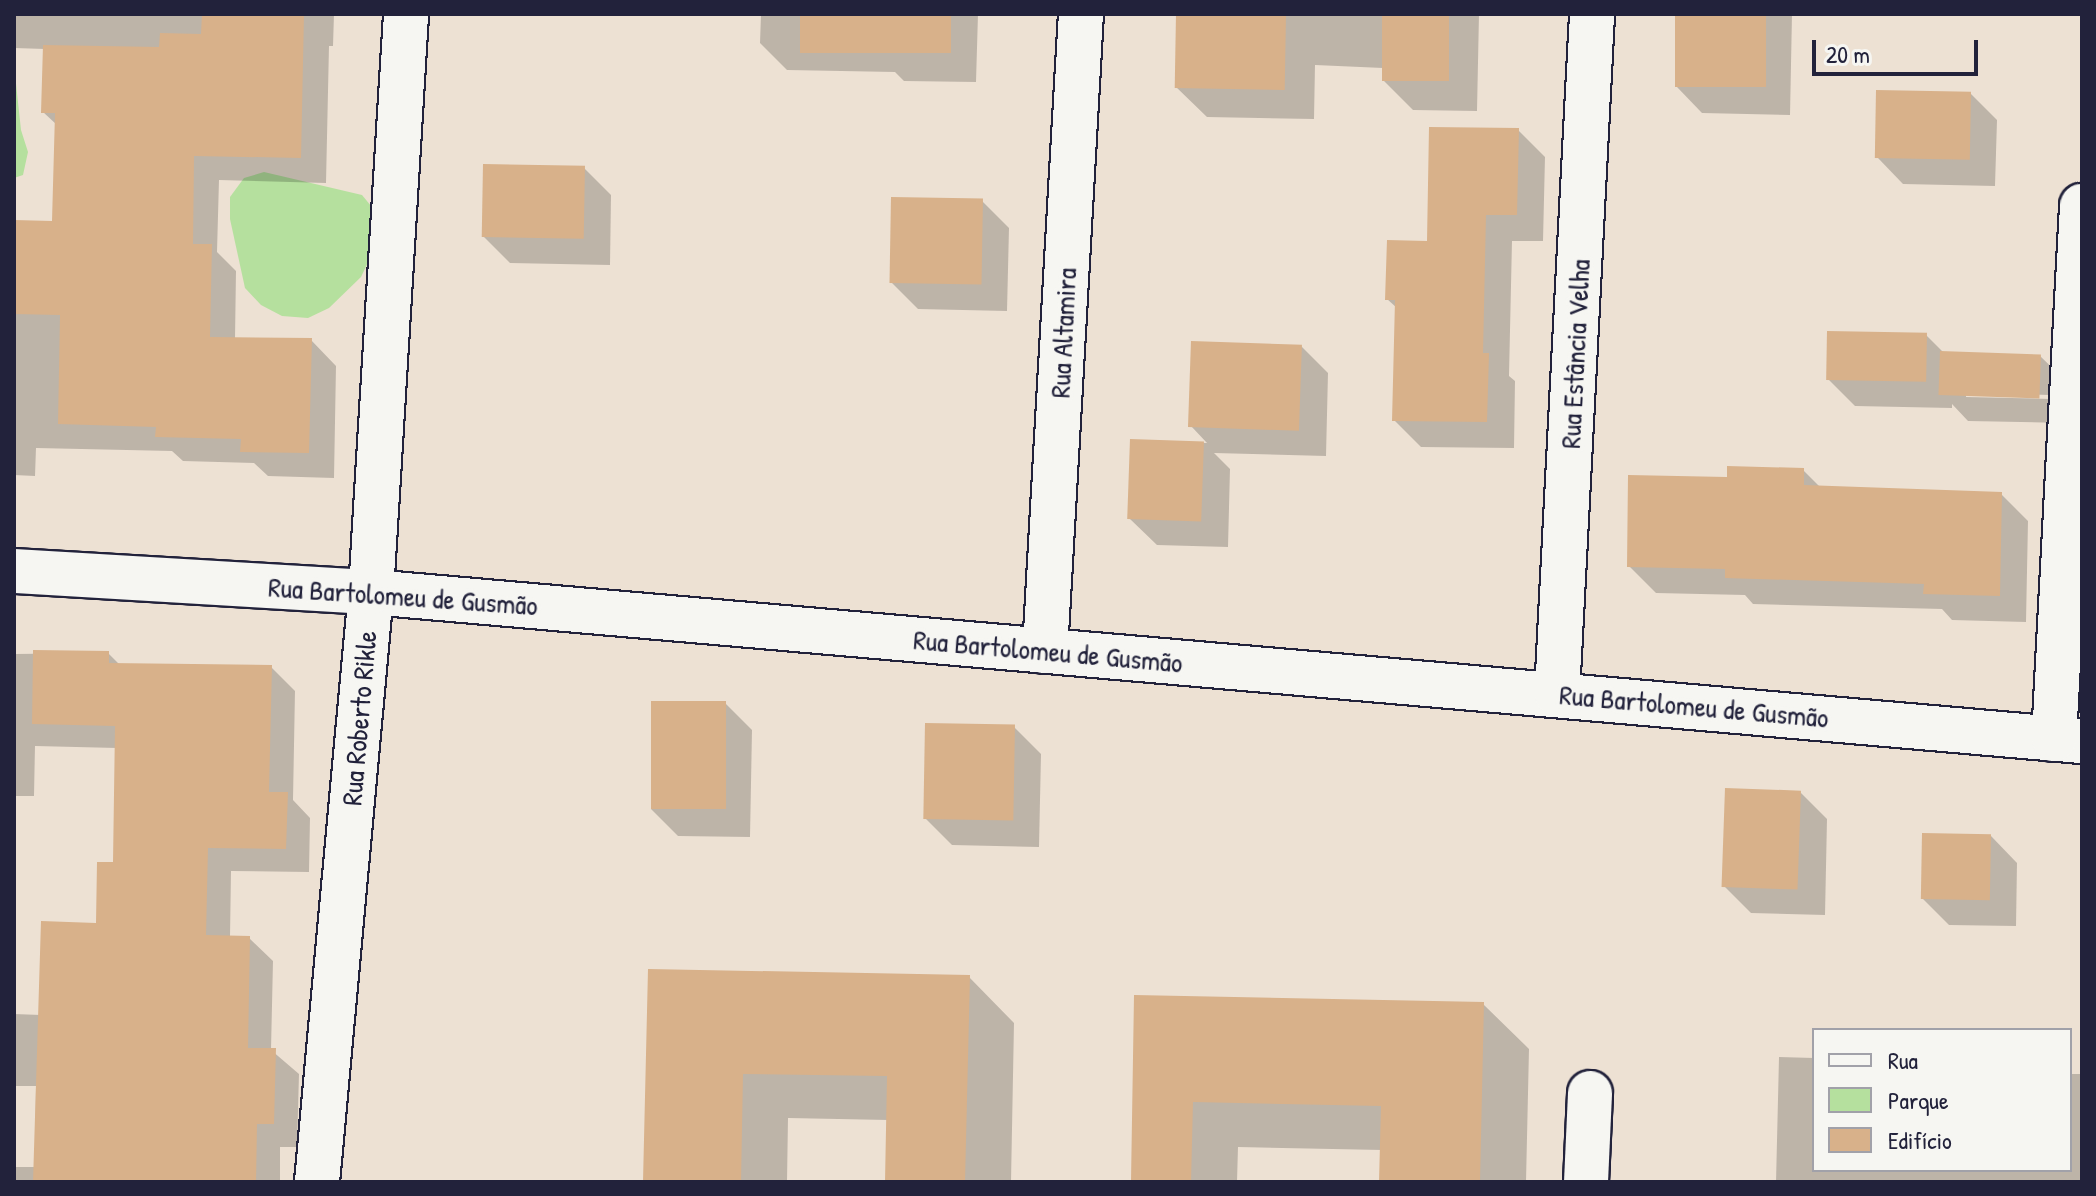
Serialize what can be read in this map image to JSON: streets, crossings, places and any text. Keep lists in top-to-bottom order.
{
  "streets": {
    "street": [
      "Rua Altamira",
      "Rua Estância Velha",
      "Rua Bartolomeu de Gusmão",
      "Rua Roberto Rikle"
    ]
  },
  "crossings": [
    ["Rua Altamira", "Rua Bartolomeu de Gusmão"],
    ["Rua Estância Velha", "Rua Bartolomeu de Gusmão"],
    ["Rua Bartolomeu de Gusmão", "Rua Roberto Rikle"]
  ],
  "legend": ["Rua", "Parque", "Edifício"],
  "scale_bar": "20 m"
}
